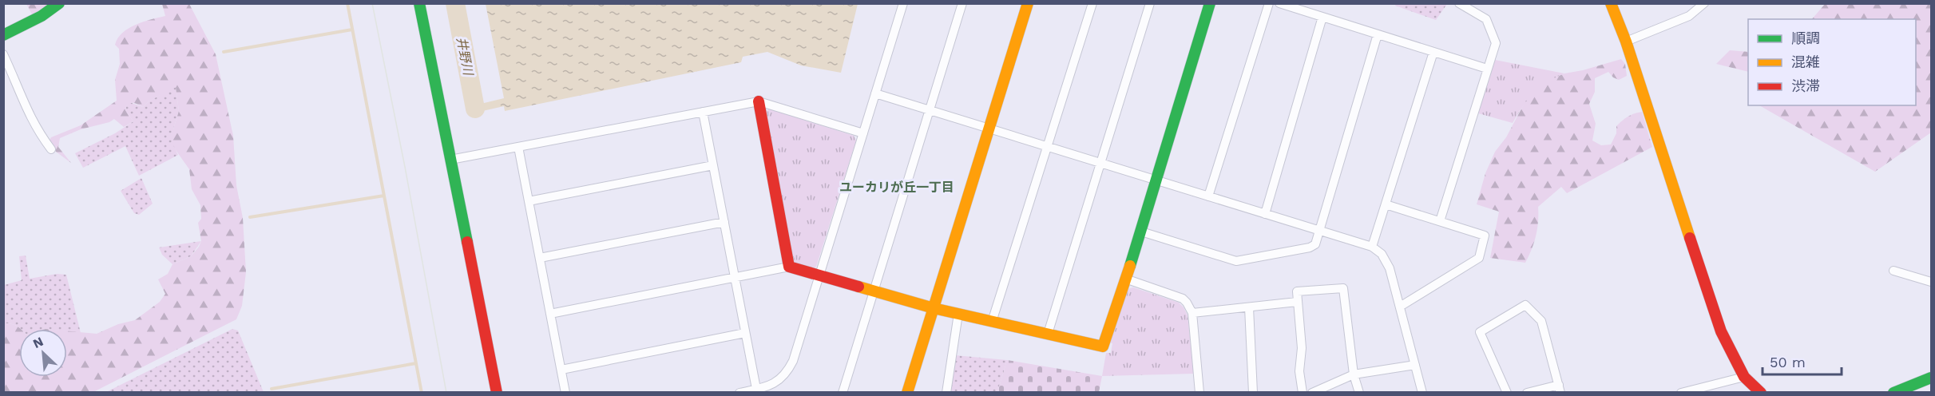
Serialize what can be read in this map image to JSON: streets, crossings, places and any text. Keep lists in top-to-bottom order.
{
  "districts": ["ユーカリが丘一丁目"],
  "water": ["井野川"],
  "legend": ["順調", "混雑", "渋滞"],
  "scale_bar": "50 m",
  "north": "top left"
}
